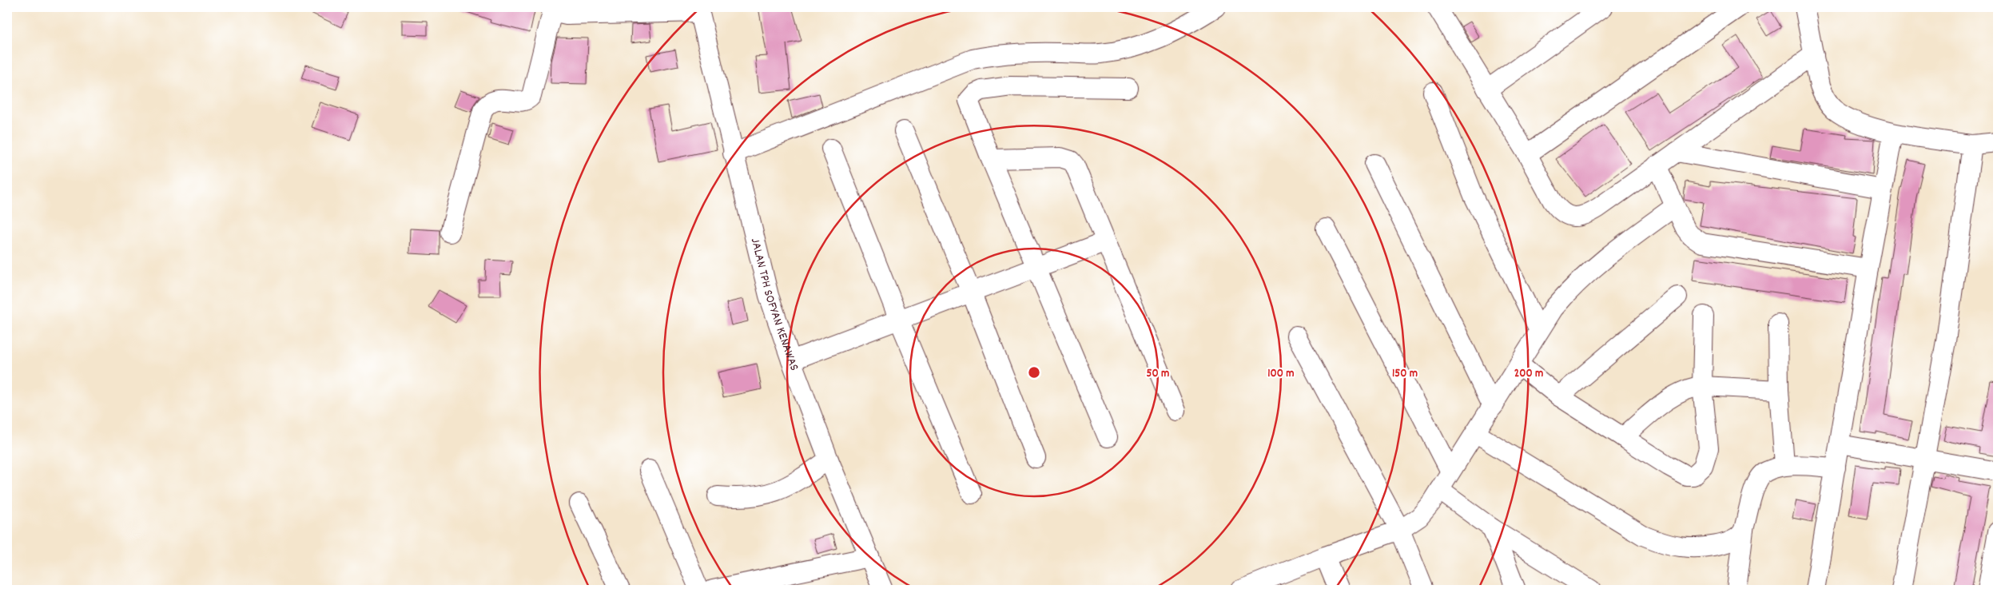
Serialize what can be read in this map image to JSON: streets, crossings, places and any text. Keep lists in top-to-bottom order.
{
  "streets": {
    "street": ["JALAN TPH SOFYAN KENAWAS"]
  },
  "rings": [
    "50 m",
    "100 m",
    "150 m",
    "200 m"
  ]
}
